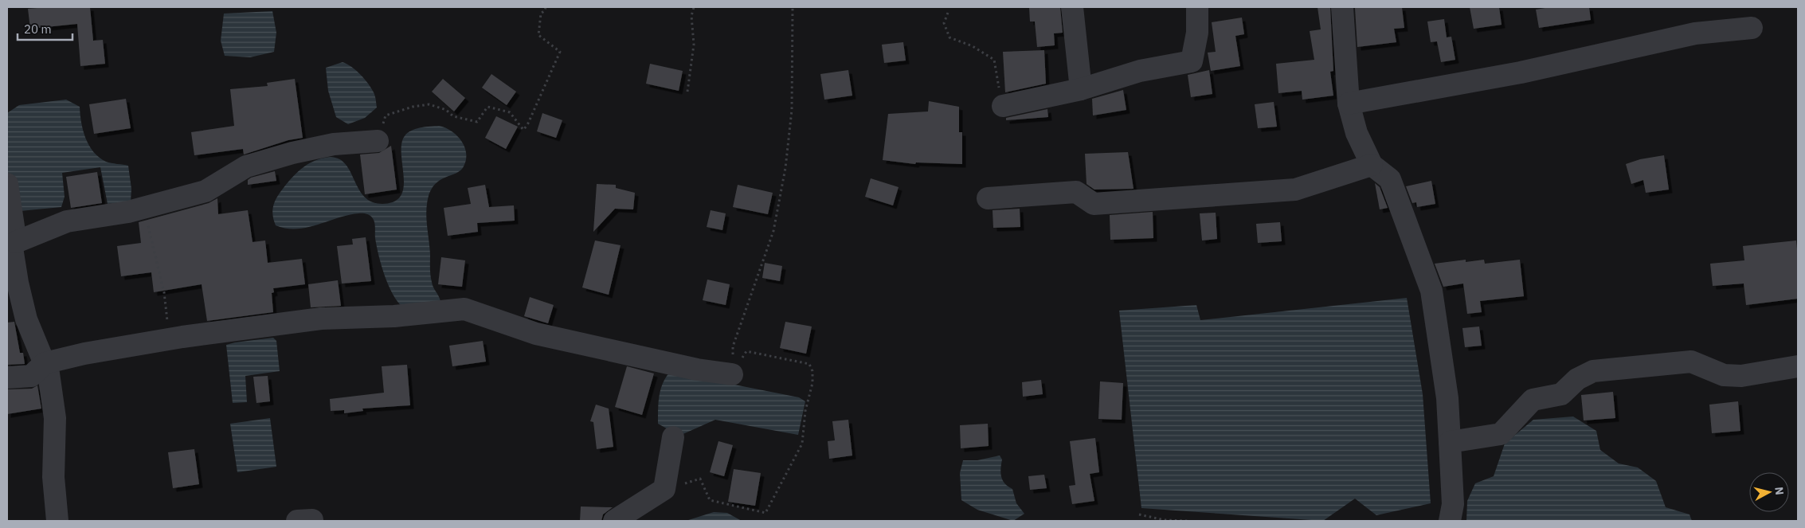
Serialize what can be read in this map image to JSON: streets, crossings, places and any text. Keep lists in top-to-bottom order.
{
  "scale_bar": "20 m",
  "north": "right"
}
